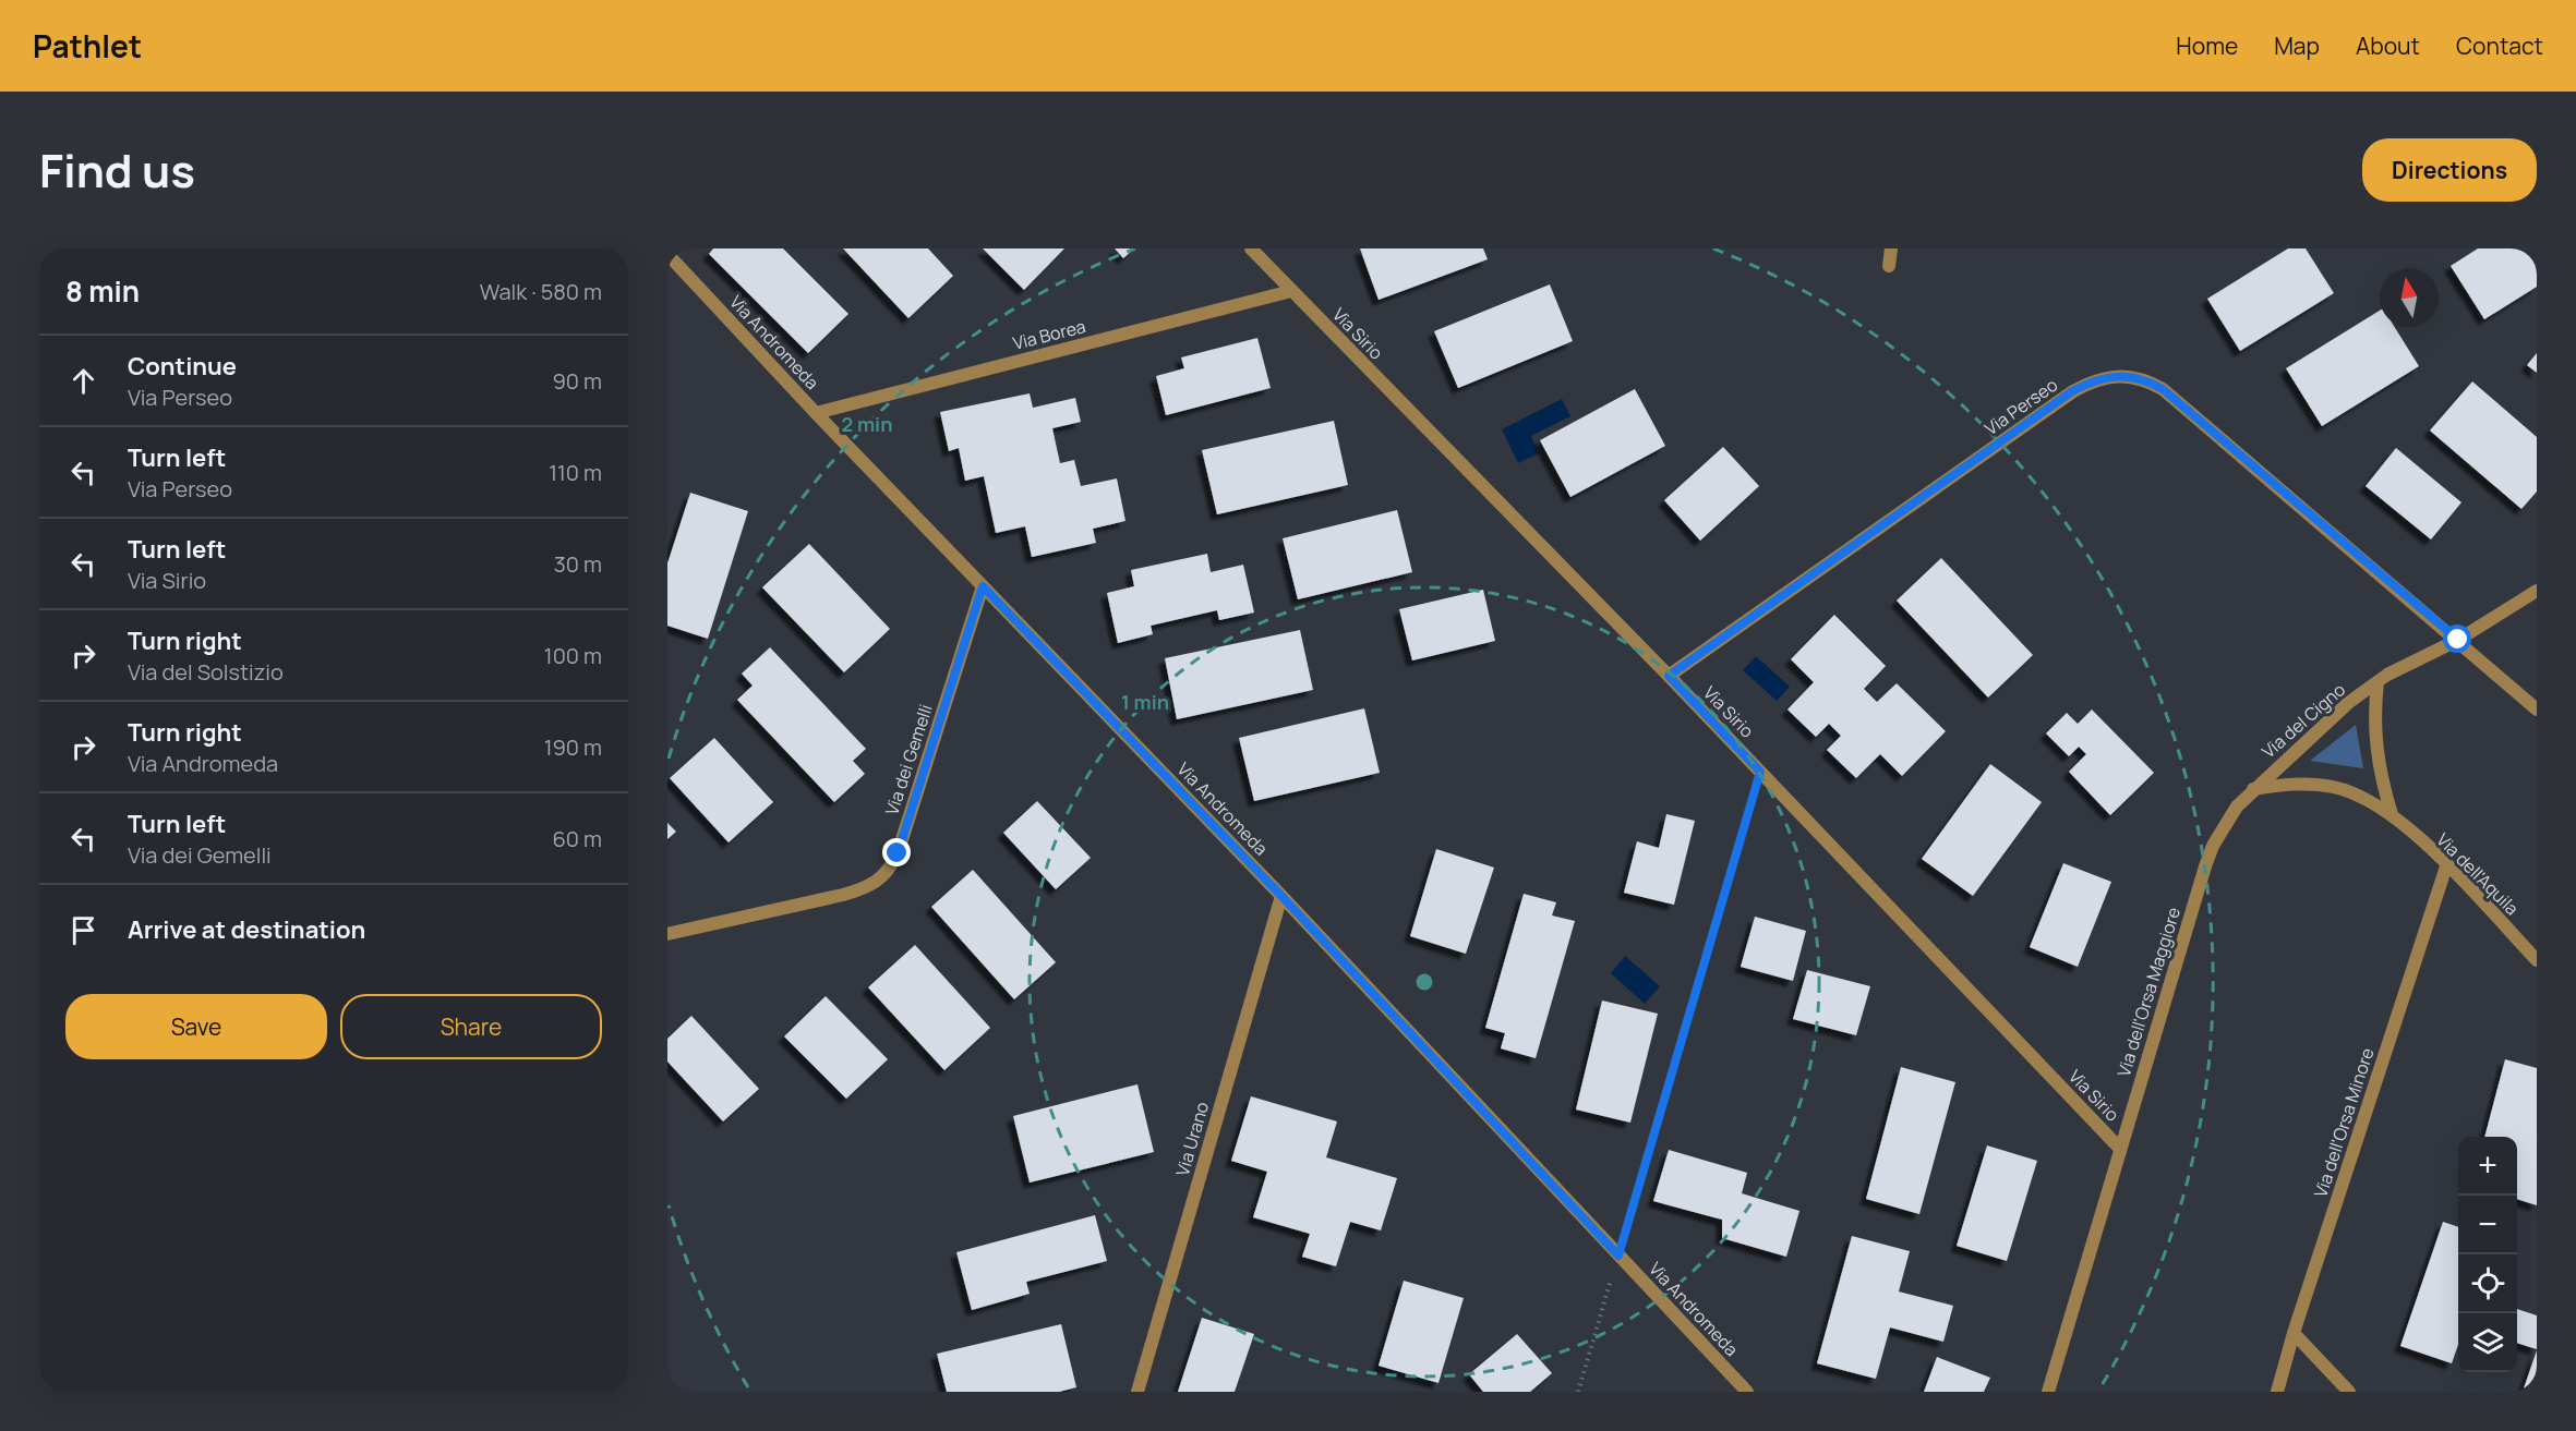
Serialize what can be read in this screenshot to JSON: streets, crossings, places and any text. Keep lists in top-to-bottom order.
{
  "streets": {
    "street": [
      "Via Sirio",
      "Via Borea",
      "Via Andromeda",
      "Via Perseo",
      "Via del Cigno",
      "Via dei Gemelli",
      "Via dell'Aquila",
      "Via dell'Orsa Maggiore",
      "Via dell'Orsa Minore",
      "Via Urano"
    ]
  },
  "crossings": [
    ["Via Sirio", "Via Borea"],
    ["Via Sirio", "Via Perseo"],
    ["Via Sirio", "Via dell'Orsa Maggiore"],
    ["Via Borea", "Via Andromeda"],
    ["Via Andromeda", "Via dei Gemelli"],
    ["Via Andromeda", "Via Urano"],
    ["Via Perseo", "Via del Cigno"],
    ["Via del Cigno", "Via dell'Orsa Maggiore"],
    ["Via dell'Aquila", "Via dell'Orsa Minore"]
  ],
  "north": "top",
  "page": {
    "header": "Pathlet",
    "nav": [
      "Home",
      "Map",
      "About",
      "Contact"
    ],
    "title": "Find us",
    "buttons": [
      "Directions",
      ["Save", "Share"]
    ],
    "heading": ["8 min", "Walk · 580 m"],
    "list": [
      ["Continue", "Via Perseo", "90 m"],
      ["Turn left", "Via Perseo", "110 m"],
      ["Turn left", "Via Sirio", "30 m"],
      ["Turn right", "Via del Solstizio", "100 m"],
      ["Turn right", "Via Andromeda", "190 m"],
      ["Turn left", "Via dei Gemelli", "60 m"],
      "Arrive at destination"
    ],
    "map_buttons": ["+", "−"]
  },
  "rings": ["2 min", "1 min"]
}
